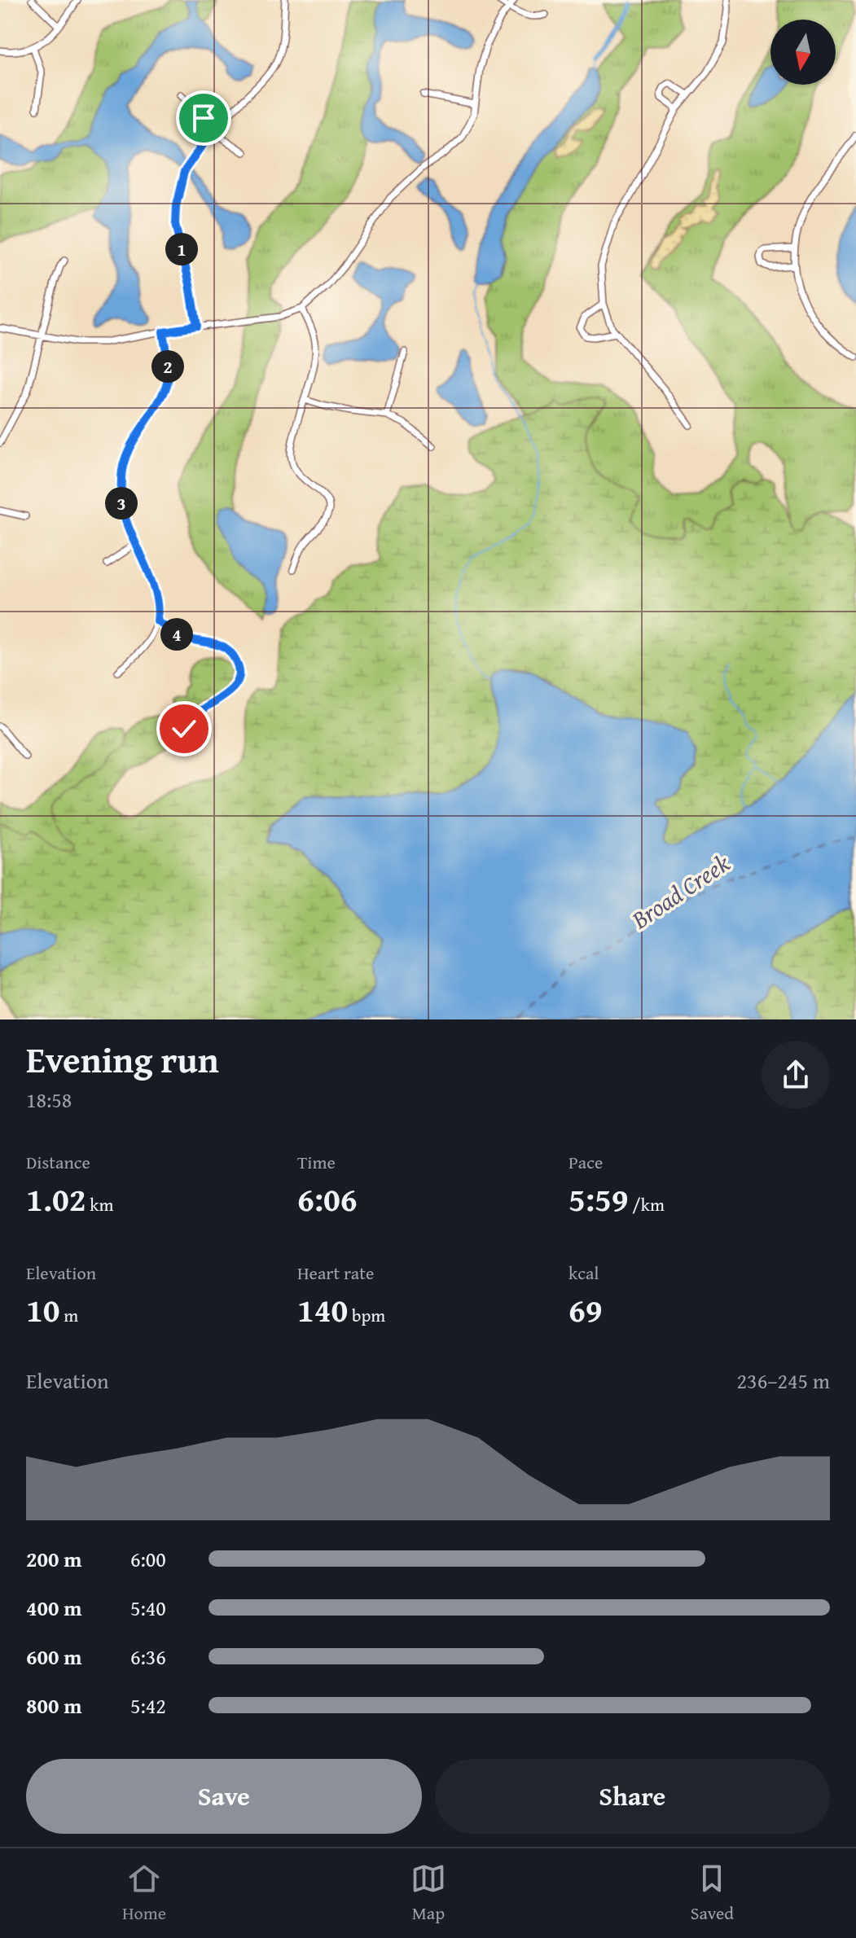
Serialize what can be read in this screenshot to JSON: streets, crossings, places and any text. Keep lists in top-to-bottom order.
{
  "water": ["Broad Creek"],
  "north": "bottom",
  "page": {
    "pins": [
      "1",
      "2",
      "3",
      "4"
    ],
    "heading": ["Evening run", "18:58"],
    "stats": [
      ["Distance", "1.02 km"],
      ["Time", "6:06"],
      ["Pace", "5:59 /km"],
      ["Elevation", "10 m"],
      ["Heart rate", "140 bpm"],
      ["kcal", "69"]
    ],
    "chart": ["Elevation", "236–245 m"],
    "list": [
      {
        "name": "200 m",
        "note": "6:00"
      },
      {
        "name": "400 m",
        "note": "5:40"
      },
      {
        "name": "600 m",
        "note": "6:36"
      },
      {
        "name": "800 m",
        "note": "5:42"
      }
    ],
    "buttons": ["Save", "Share"],
    "tabs": ["Home", "Map", "Saved"]
  }
}
